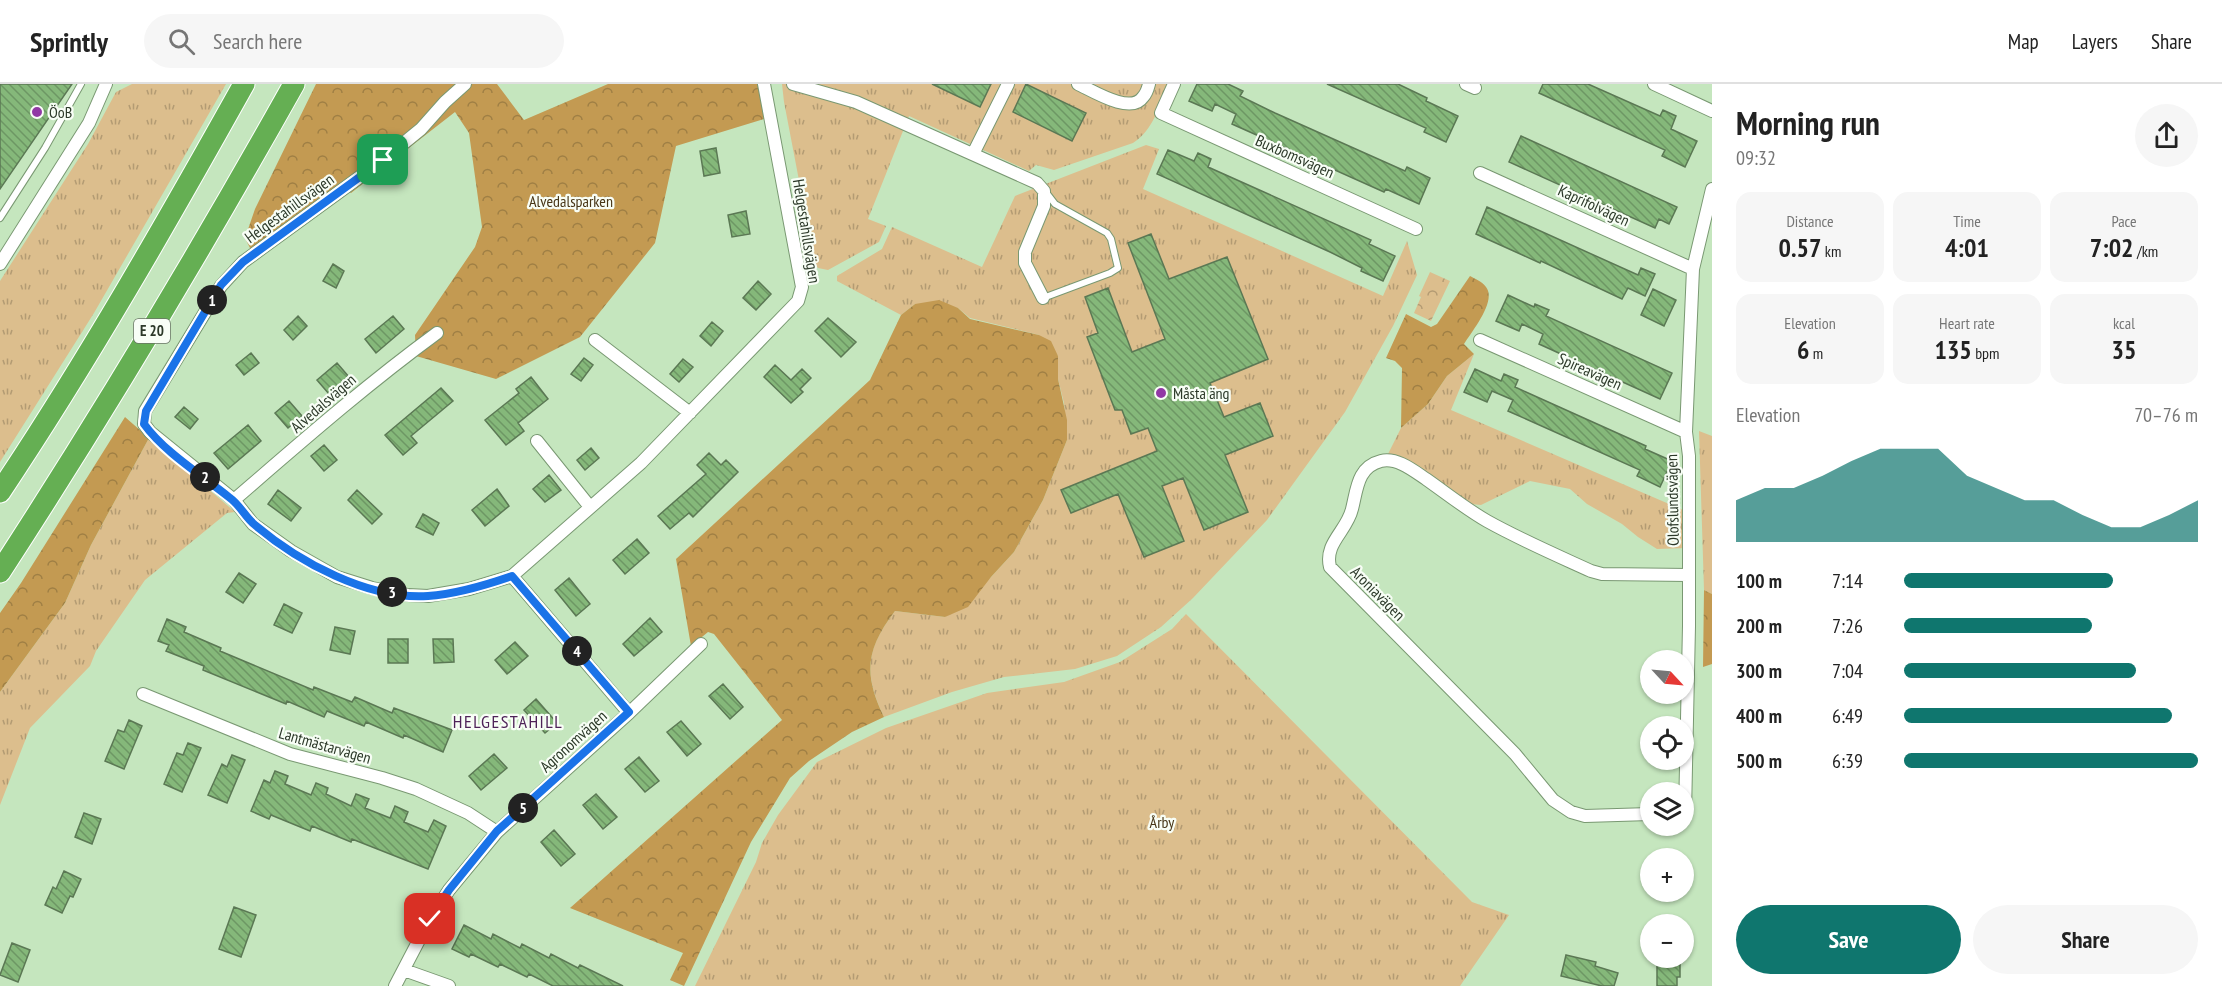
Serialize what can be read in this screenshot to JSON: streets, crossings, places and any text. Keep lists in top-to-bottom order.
{
  "streets": {
    "highway": ["E 20"],
    "street": [
      "Buxbomsvägen",
      "Kaprifolvägen",
      "Helgestahillsvägen",
      "Spireavägen",
      "Alvedalsvägen",
      "Olofslundsvägen",
      "Aroniavägen",
      "Agronomvägen",
      "Lantmästarvägen"
    ]
  },
  "crossings": [
    ["Kaprifolvägen", "Olofslundsvägen"],
    ["Helgestahillsvägen", "Alvedalsvägen"],
    ["Spireavägen", "Olofslundsvägen"],
    ["Olofslundsvägen", "Aroniavägen"],
    ["Agronomvägen", "Lantmästarvägen"]
  ],
  "districts": ["HELGESTAHILL"],
  "parks": ["Alvedalsparken", "Årby"],
  "places": ["ÖoB", "Måsta äng"],
  "north": "bottom right",
  "page": {
    "header": "Sprintly",
    "search": "Search here",
    "nav": ["Map", "Layers", "Share"],
    "heading": ["Morning run", "09:32"],
    "stats": [
      ["Distance", "0.57 km"],
      ["Time", "4:01"],
      ["Pace", "7:02 /km"],
      ["Elevation", "6 m"],
      ["Heart rate", "135 bpm"],
      ["kcal", "35"]
    ],
    "pins": [
      "1",
      "2",
      "3",
      "4",
      "5"
    ],
    "chart": ["Elevation", "70–76 m"],
    "list": [
      {
        "name": "100 m",
        "note": "7:14"
      },
      {
        "name": "200 m",
        "note": "7:26"
      },
      {
        "name": "300 m",
        "note": "7:04"
      },
      {
        "name": "400 m",
        "note": "6:49"
      },
      {
        "name": "500 m",
        "note": "6:39"
      }
    ],
    "map_buttons": ["+", "−"],
    "buttons": ["Save", "Share"]
  }
}
